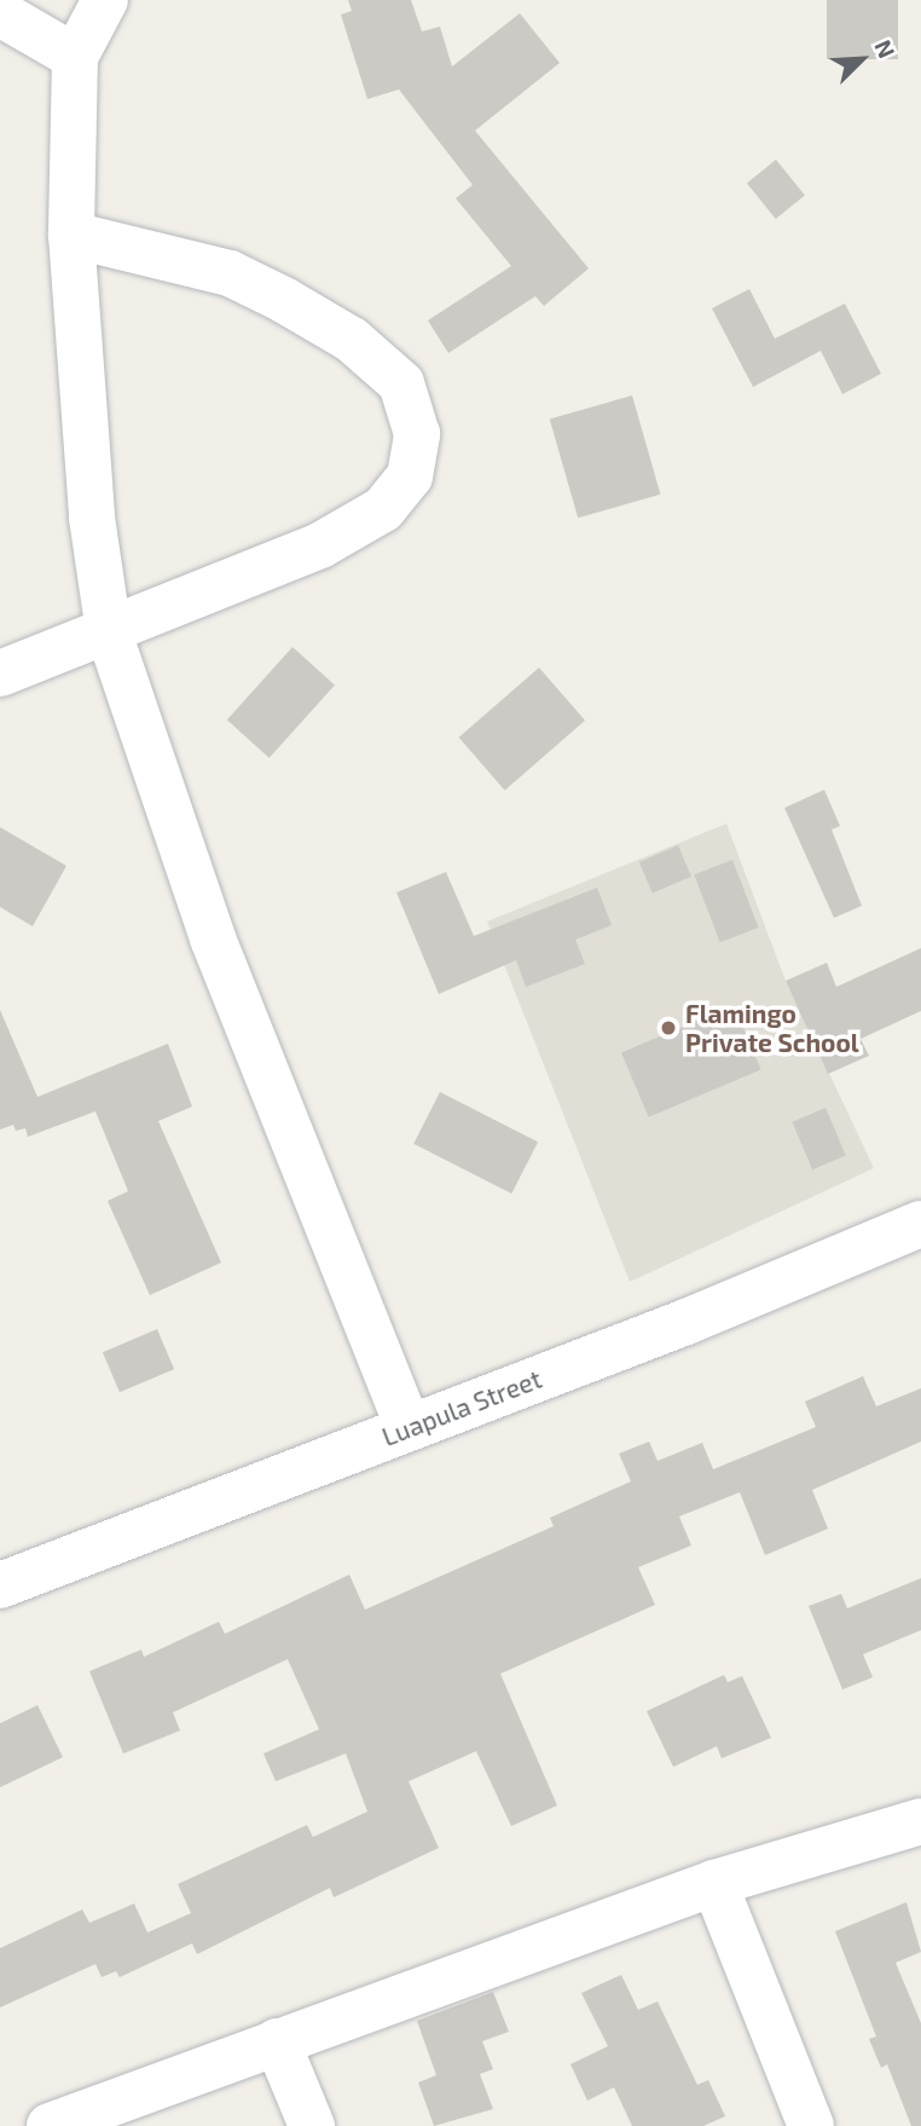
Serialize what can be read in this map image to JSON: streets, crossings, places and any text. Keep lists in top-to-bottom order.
{
  "streets": {
    "street": ["Luapula Street"]
  },
  "places": ["Flamingo Private School"],
  "north": "top right"
}
